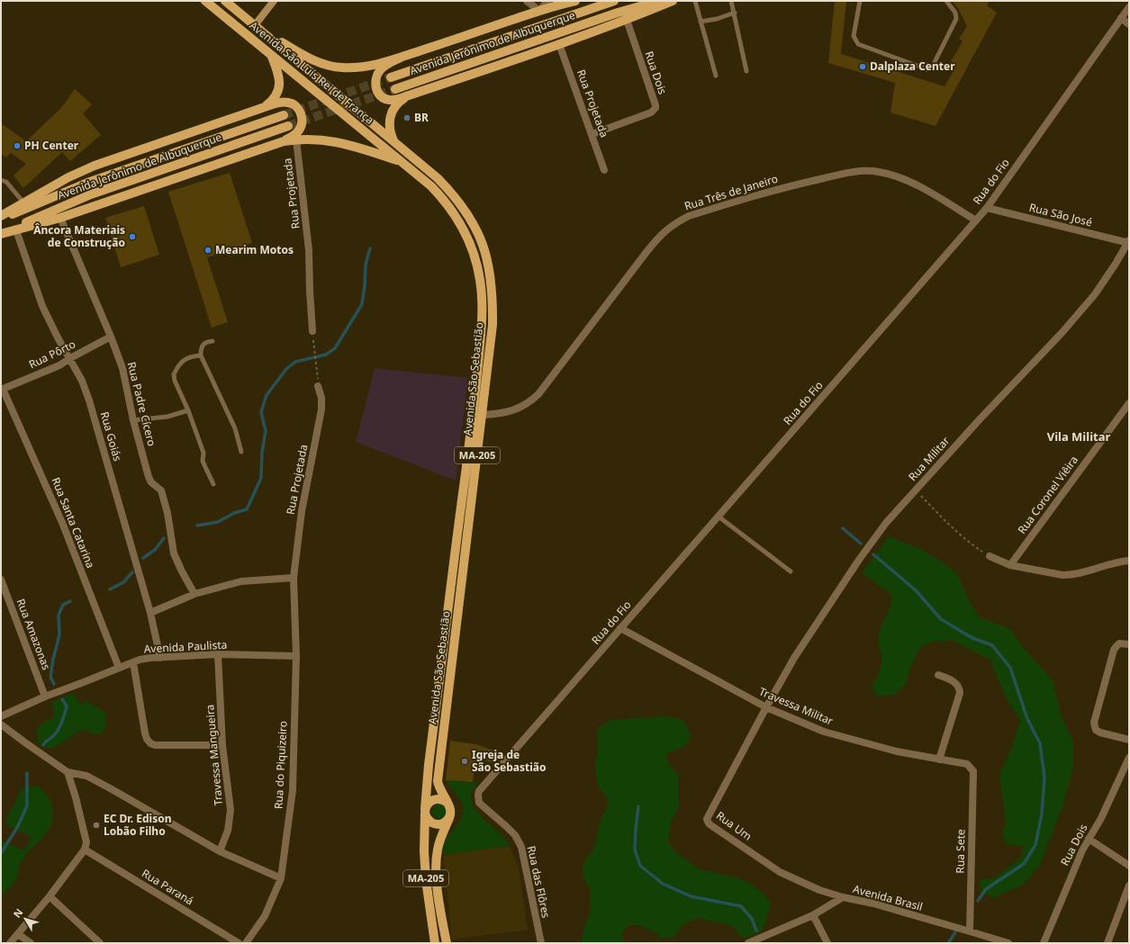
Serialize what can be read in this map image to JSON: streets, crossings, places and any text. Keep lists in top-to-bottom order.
{
  "streets": {
    "main road": [
      "Avenida Jerônimo de Albuquerque",
      "Avenida São Luís Rei de França",
      "Avenida São Sebastião",
      "MA-205"
    ],
    "street": [
      "Rua Dois",
      "Rua Projetada",
      "Rua do Fio",
      "Rua Três de Janeiro",
      "Rua São José",
      "Rua Pôrto",
      "Rua Padre Cícero",
      "Rua Goiás",
      "Rua Militar",
      "Rua Coronel Viêira",
      "Rua Santa Catarina",
      "Rua Amazonas",
      "Avenida Paulista",
      "Travessa Militar",
      "Travessa Mangueira",
      "Rua do Piquizeiro",
      "Rua Um",
      "Rua Sete",
      "Rua das Flôres",
      "Rua Paraná",
      "Avenida Brasil"
    ]
  },
  "crossings": [
    ["Avenida São Luís Rei de França", "Avenida São Sebastião"],
    ["Rua Dois", "Rua Projetada"],
    ["Rua Projetada", "Rua do Piquizeiro"],
    ["Rua do Fio", "Rua Três de Janeiro"],
    ["Rua do Fio", "Rua São José"],
    ["Rua do Fio", "Travessa Militar"],
    ["Rua do Fio", "Rua das Flôres"],
    ["Rua Três de Janeiro", "Avenida São Sebastião"],
    ["Rua São José", "Rua Militar"],
    ["Rua Pôrto", "Rua Padre Cícero"],
    ["Rua Pôrto", "Rua Goiás"],
    ["Rua Pôrto", "Rua Santa Catarina"],
    ["Avenida São Sebastião", "MA-205"],
    ["Rua Goiás", "Avenida Paulista"],
    ["Rua Militar", "Travessa Militar"],
    ["Rua Militar", "Rua Um"],
    ["Rua Santa Catarina", "Avenida Paulista"],
    ["Rua Amazonas", "Avenida Paulista"],
    ["Avenida Paulista", "Travessa Mangueira"],
    ["Avenida Paulista", "Rua do Piquizeiro"],
    ["Travessa Militar", "Rua Um"],
    ["Travessa Militar", "Rua Sete"],
    ["Rua Um", "Avenida Brasil"],
    ["Rua Sete", "Avenida Brasil"]
  ],
  "districts": ["Vila Militar"],
  "places": [
    "Dalplaza Center",
    "BR",
    "PH Center",
    "Âncora Materiais de Construção",
    "Mearim Motos",
    "Igreja de São Sebastião",
    "EC Dr. Edison Lobão Filho"
  ],
  "north": "top left"
}
